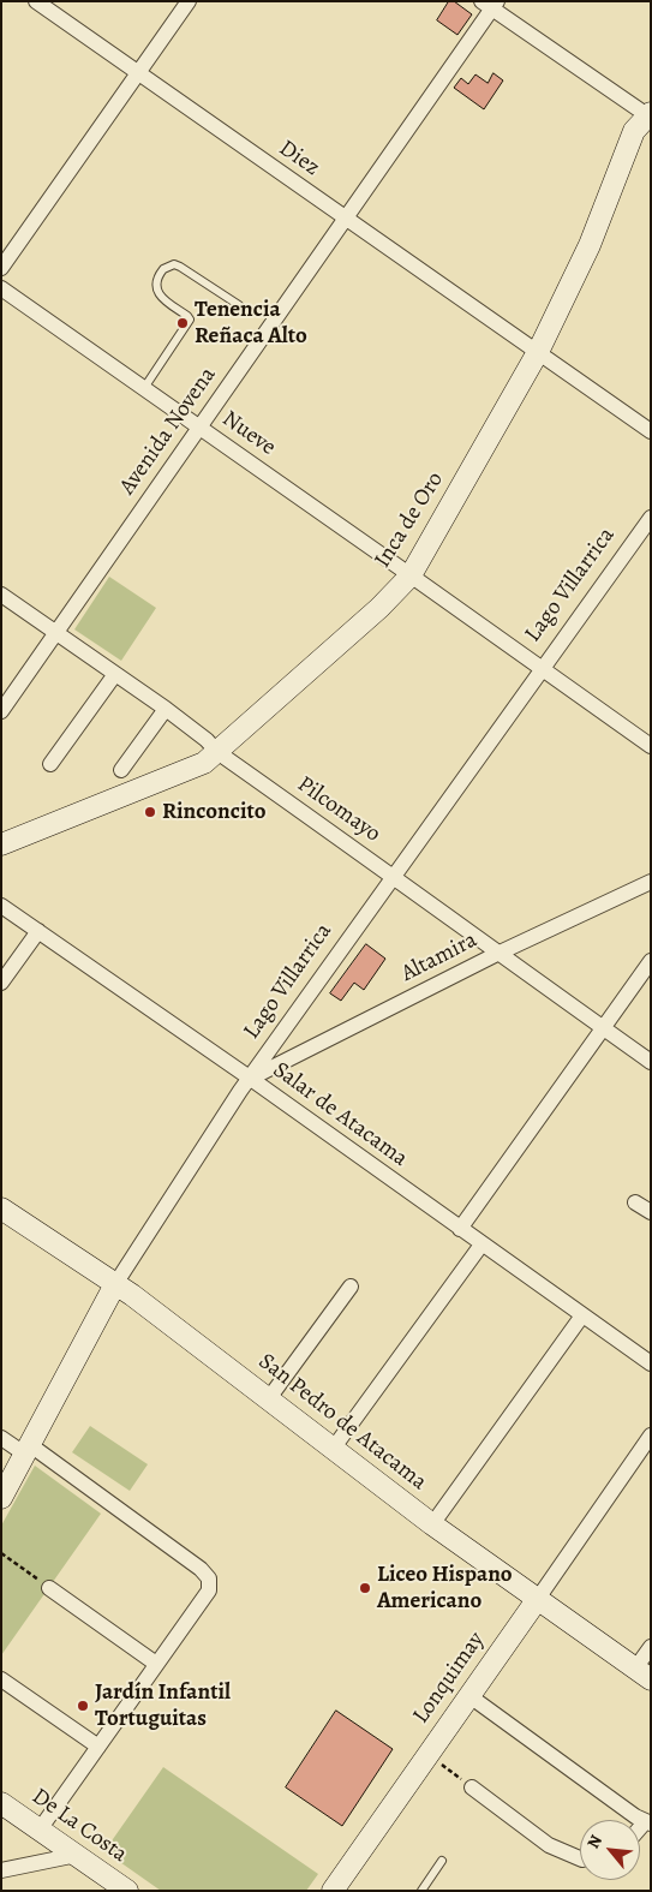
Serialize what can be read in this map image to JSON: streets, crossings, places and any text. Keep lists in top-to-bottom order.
{
  "streets": {
    "street": [
      "Diez",
      "Avenida Novena",
      "Nueve",
      "Inca de Oro",
      "Lago Villarrica",
      "Pilcomayo",
      "Altamira",
      "Salar de Atacama",
      "San Pedro de Atacama",
      "Lonquimay",
      "De La Costa"
    ]
  },
  "crossings": [
    ["Diez", "Avenida Novena"],
    ["Diez", "Inca de Oro"],
    ["Avenida Novena", "Nueve"],
    ["Avenida Novena", "Pilcomayo"],
    ["Nueve", "Inca de Oro"],
    ["Nueve", "Lago Villarrica"],
    ["Inca de Oro", "Pilcomayo"],
    ["Lago Villarrica", "Pilcomayo"],
    ["Lago Villarrica", "Altamira"],
    ["Lago Villarrica", "Salar de Atacama"],
    ["Lago Villarrica", "San Pedro de Atacama"],
    ["Pilcomayo", "Altamira"],
    ["Altamira", "Salar de Atacama"],
    ["San Pedro de Atacama", "Lonquimay"]
  ],
  "places": [
    "Tenencia Reñaca Alto",
    "Rinconcito",
    "Liceo Hispano Americano",
    "Jardín Infantil Tortuguitas"
  ],
  "north": "top left"
}
